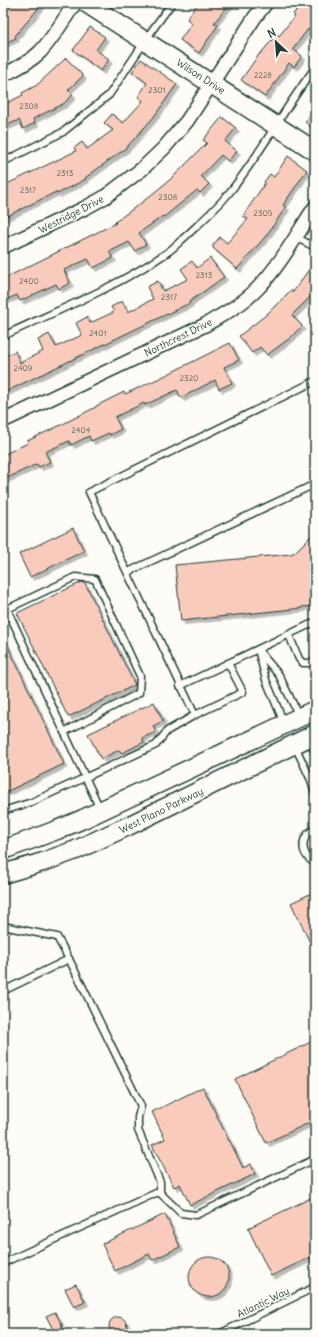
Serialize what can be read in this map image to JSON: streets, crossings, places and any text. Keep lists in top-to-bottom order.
{
  "streets": {
    "main road": ["Wilson Drive", "West Plano Parkway"],
    "street": ["Westridge Drive", "Northcrest Drive"],
    "lane": ["Atlantic Way"]
  },
  "crossings": [
    ["Wilson Drive", "Westridge Drive"]
  ],
  "house_numbers": [
    "2228",
    "2301",
    "2308",
    "2313",
    "2317",
    "2308",
    "2305",
    "2313",
    "2400",
    "2317",
    "2401",
    "2409",
    "2320",
    "2404"
  ],
  "north": "top left"
}
